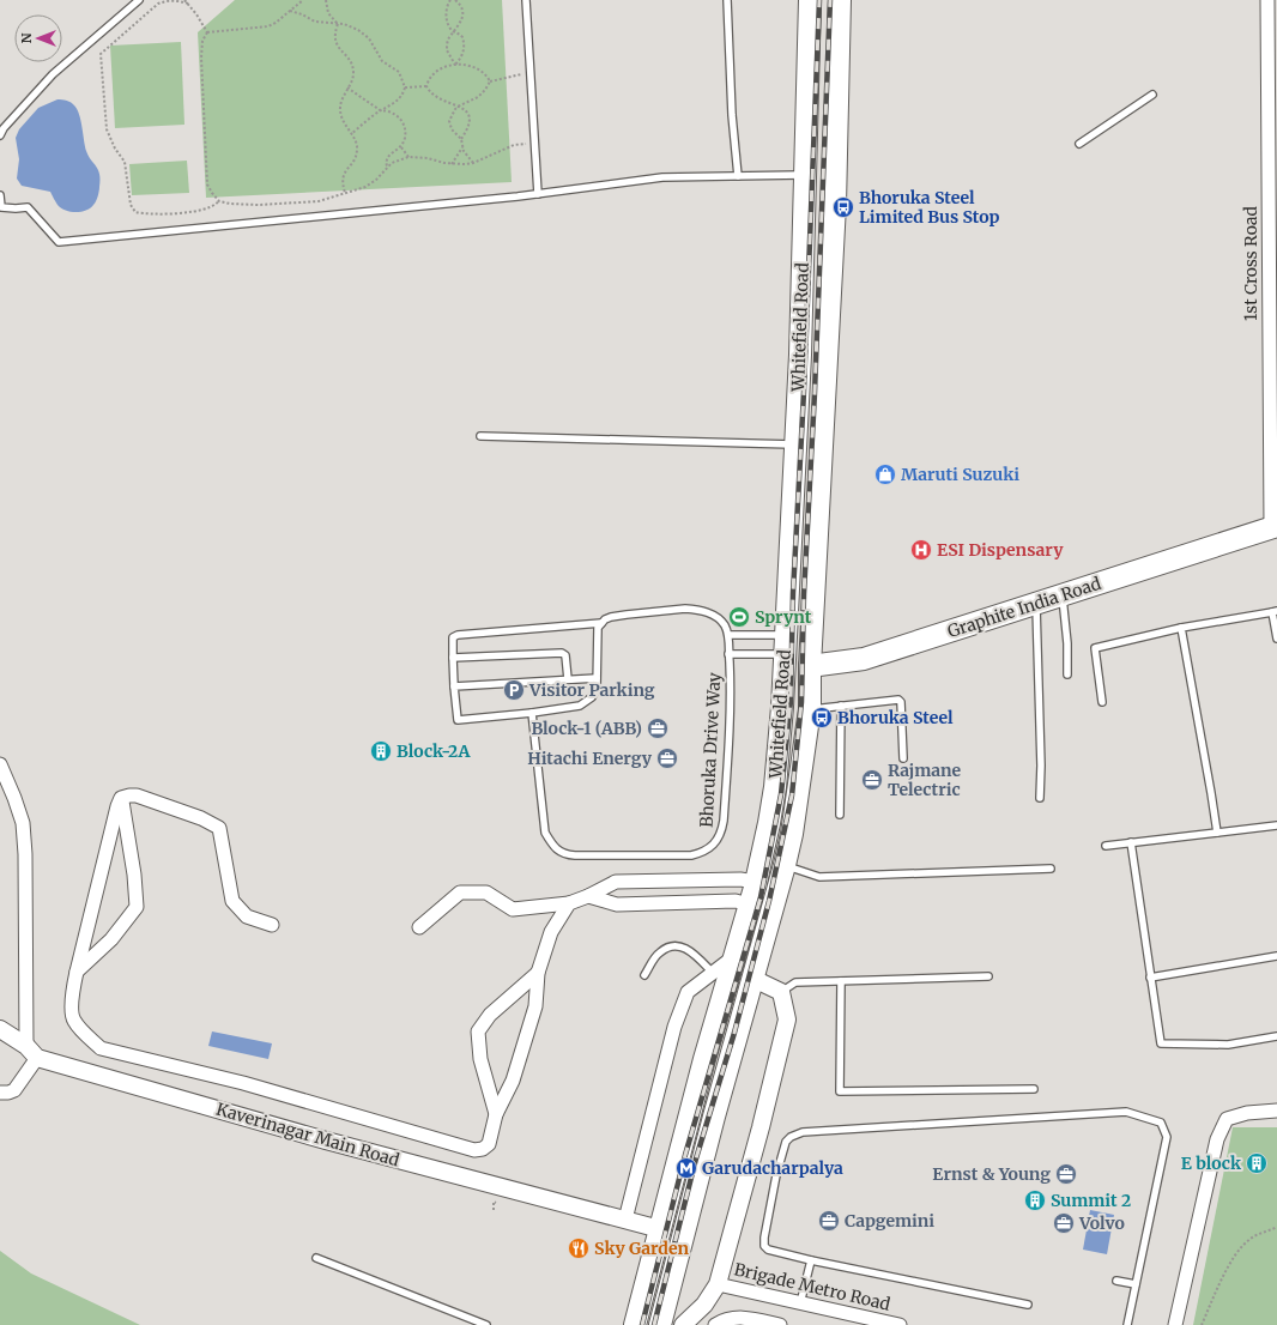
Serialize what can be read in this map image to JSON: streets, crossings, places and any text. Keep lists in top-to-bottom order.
{
  "streets": {
    "main road": ["Whitefield Road", "Graphite India Road"],
    "street": ["1st Cross Road", "Kaverinagar Main Road", "Brigade Metro Road"],
    "lane": ["Bhoruka Drive Way"]
  },
  "crossings": [
    ["1st Cross Road", "Graphite India Road"],
    ["Whitefield Road", "Graphite India Road"],
    ["Whitefield Road", "Bhoruka Drive Way"],
    ["Whitefield Road", "Kaverinagar Main Road"]
  ],
  "places": {
    "bus stop": ["Bhoruka Steel Limited Bus Stop", "Bhoruka Steel"],
    "shop": ["Maruti Suzuki"],
    "hospital": ["ESI Dispensary"],
    "sports": ["Sprynt"],
    "parking": ["Visitor Parking"],
    "office": [
      "Block-1 (ABB)",
      "Hitachi Energy",
      "Rajmane Telectric",
      "Ernst & Young",
      "Capgemini",
      "Volvo"
    ],
    "building": ["Block-2A", "E block", "Summit 2"],
    "metro station": ["Garudacharpalya"],
    "restaurant": ["Sky Garden"]
  },
  "north": "left"
}
